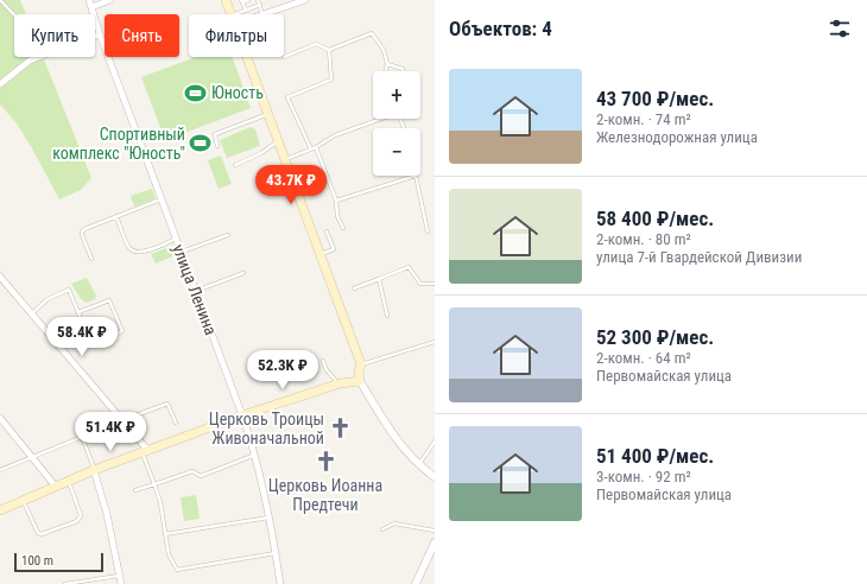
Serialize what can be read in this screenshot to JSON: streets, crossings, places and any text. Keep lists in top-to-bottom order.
{
  "streets": {
    "street": ["улица Ленина"]
  },
  "places": {
    "sports": ["Юность", "Спортивный комплекс \"Юность\""],
    "church": ["Церковь Троицы Живоначальной", "Церковь Иоанна Предтечи"]
  },
  "scale_bar": "100 m",
  "page": {
    "heading": "Объектов: 4",
    "chip": ["Купить", "Снять", "Фильтры"],
    "list": [
      {
        "name": "43 700 ₽/мес.",
        "note": "2-комн. · 74 m² · Железнодорожная улица"
      },
      {
        "name": "58 400 ₽/мес.",
        "note": "2-комн. · 80 m² · улица 7-й Гвардейской Дивизии"
      },
      {
        "name": "52 300 ₽/мес.",
        "note": "2-комн. · 64 m² · Первомайская улица"
      },
      {
        "name": "51 400 ₽/мес.",
        "note": "3-комн. · 92 m² · Первомайская улица"
      }
    ],
    "map_buttons": ["+", "−"],
    "price": [
      "43.7K ₽",
      "58.4K ₽",
      "52.3K ₽",
      "51.4K ₽"
    ],
    "scale": "100 m"
  }
}
